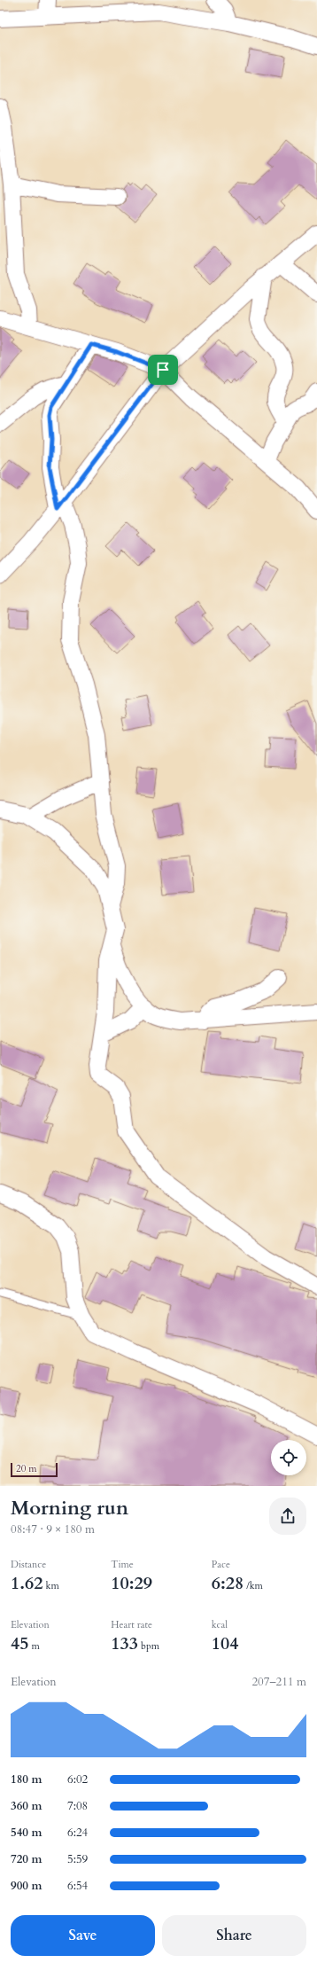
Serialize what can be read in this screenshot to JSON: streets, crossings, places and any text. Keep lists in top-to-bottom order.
{
  "scale_bar": "20 m",
  "page": {
    "scale": "20 m",
    "heading": ["Morning run", "08:47 · 9 × 180 m"],
    "stats": [
      ["Distance", "1.62 km"],
      ["Time", "10:29"],
      ["Pace", "6:28 /km"],
      ["Elevation", "45 m"],
      ["Heart rate", "133 bpm"],
      ["kcal", "104"]
    ],
    "chart": ["Elevation", "207–211 m"],
    "list": [
      {
        "name": "180 m",
        "note": "6:02"
      },
      {
        "name": "360 m",
        "note": "7:08"
      },
      {
        "name": "540 m",
        "note": "6:24"
      },
      {
        "name": "720 m",
        "note": "5:59"
      },
      {
        "name": "900 m",
        "note": "6:54"
      }
    ],
    "buttons": ["Save", "Share"]
  }
}
